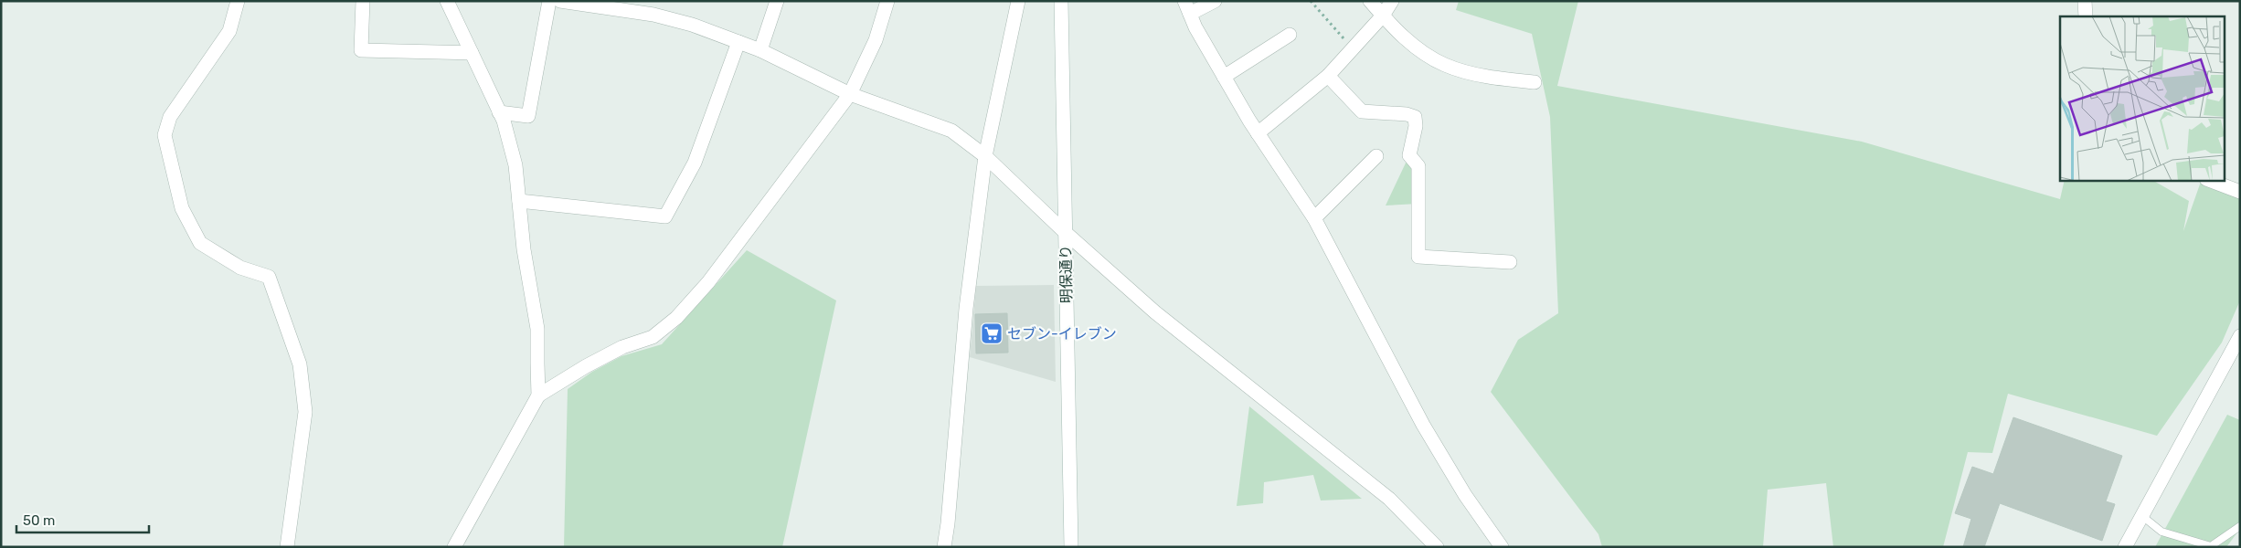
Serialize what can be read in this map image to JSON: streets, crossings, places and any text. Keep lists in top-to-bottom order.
{
  "streets": {
    "street": ["明保通り"]
  },
  "places": {
    "supermarket": ["セブン-イレブン"]
  },
  "scale_bar": "50 m"
}
